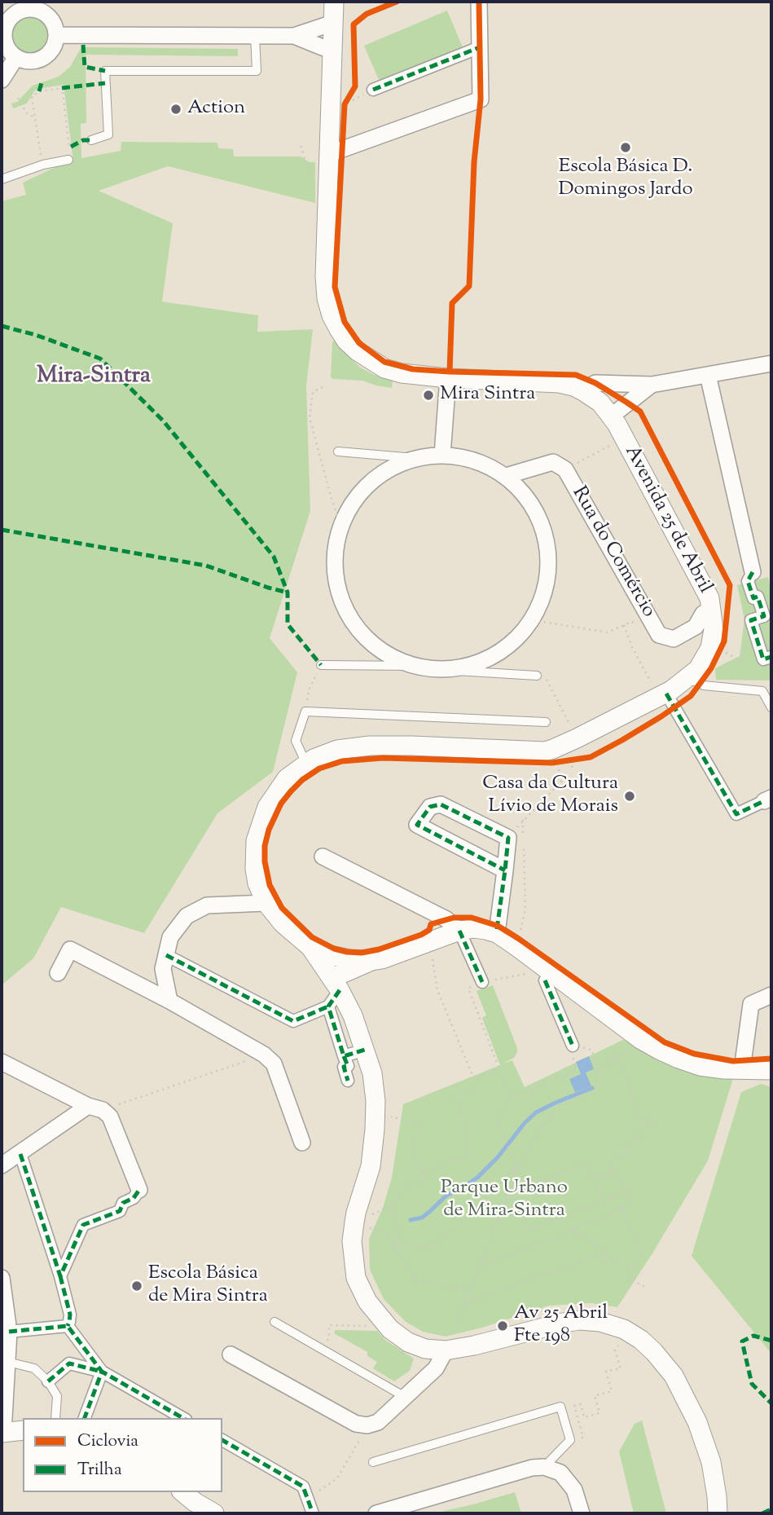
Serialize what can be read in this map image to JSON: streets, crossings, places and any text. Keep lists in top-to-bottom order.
{
  "streets": {
    "street": ["Avenida 25 de Abril", "Rua do Comércio"]
  },
  "crossings": [
    ["Avenida 25 de Abril", "Rua do Comércio"]
  ],
  "districts": ["Mira-Sintra"],
  "parks": ["Parque Urbano de Mira-Sintra"],
  "places": [
    "Action",
    "Escola Básica D. Domingos Jardo",
    "Mira Sintra",
    "Casa da Cultura Lívio de Morais",
    "Escola Básica de Mira Sintra",
    "Av 25 Abril Fte 198"
  ],
  "legend": ["Ciclovia", "Trilha"]
}
